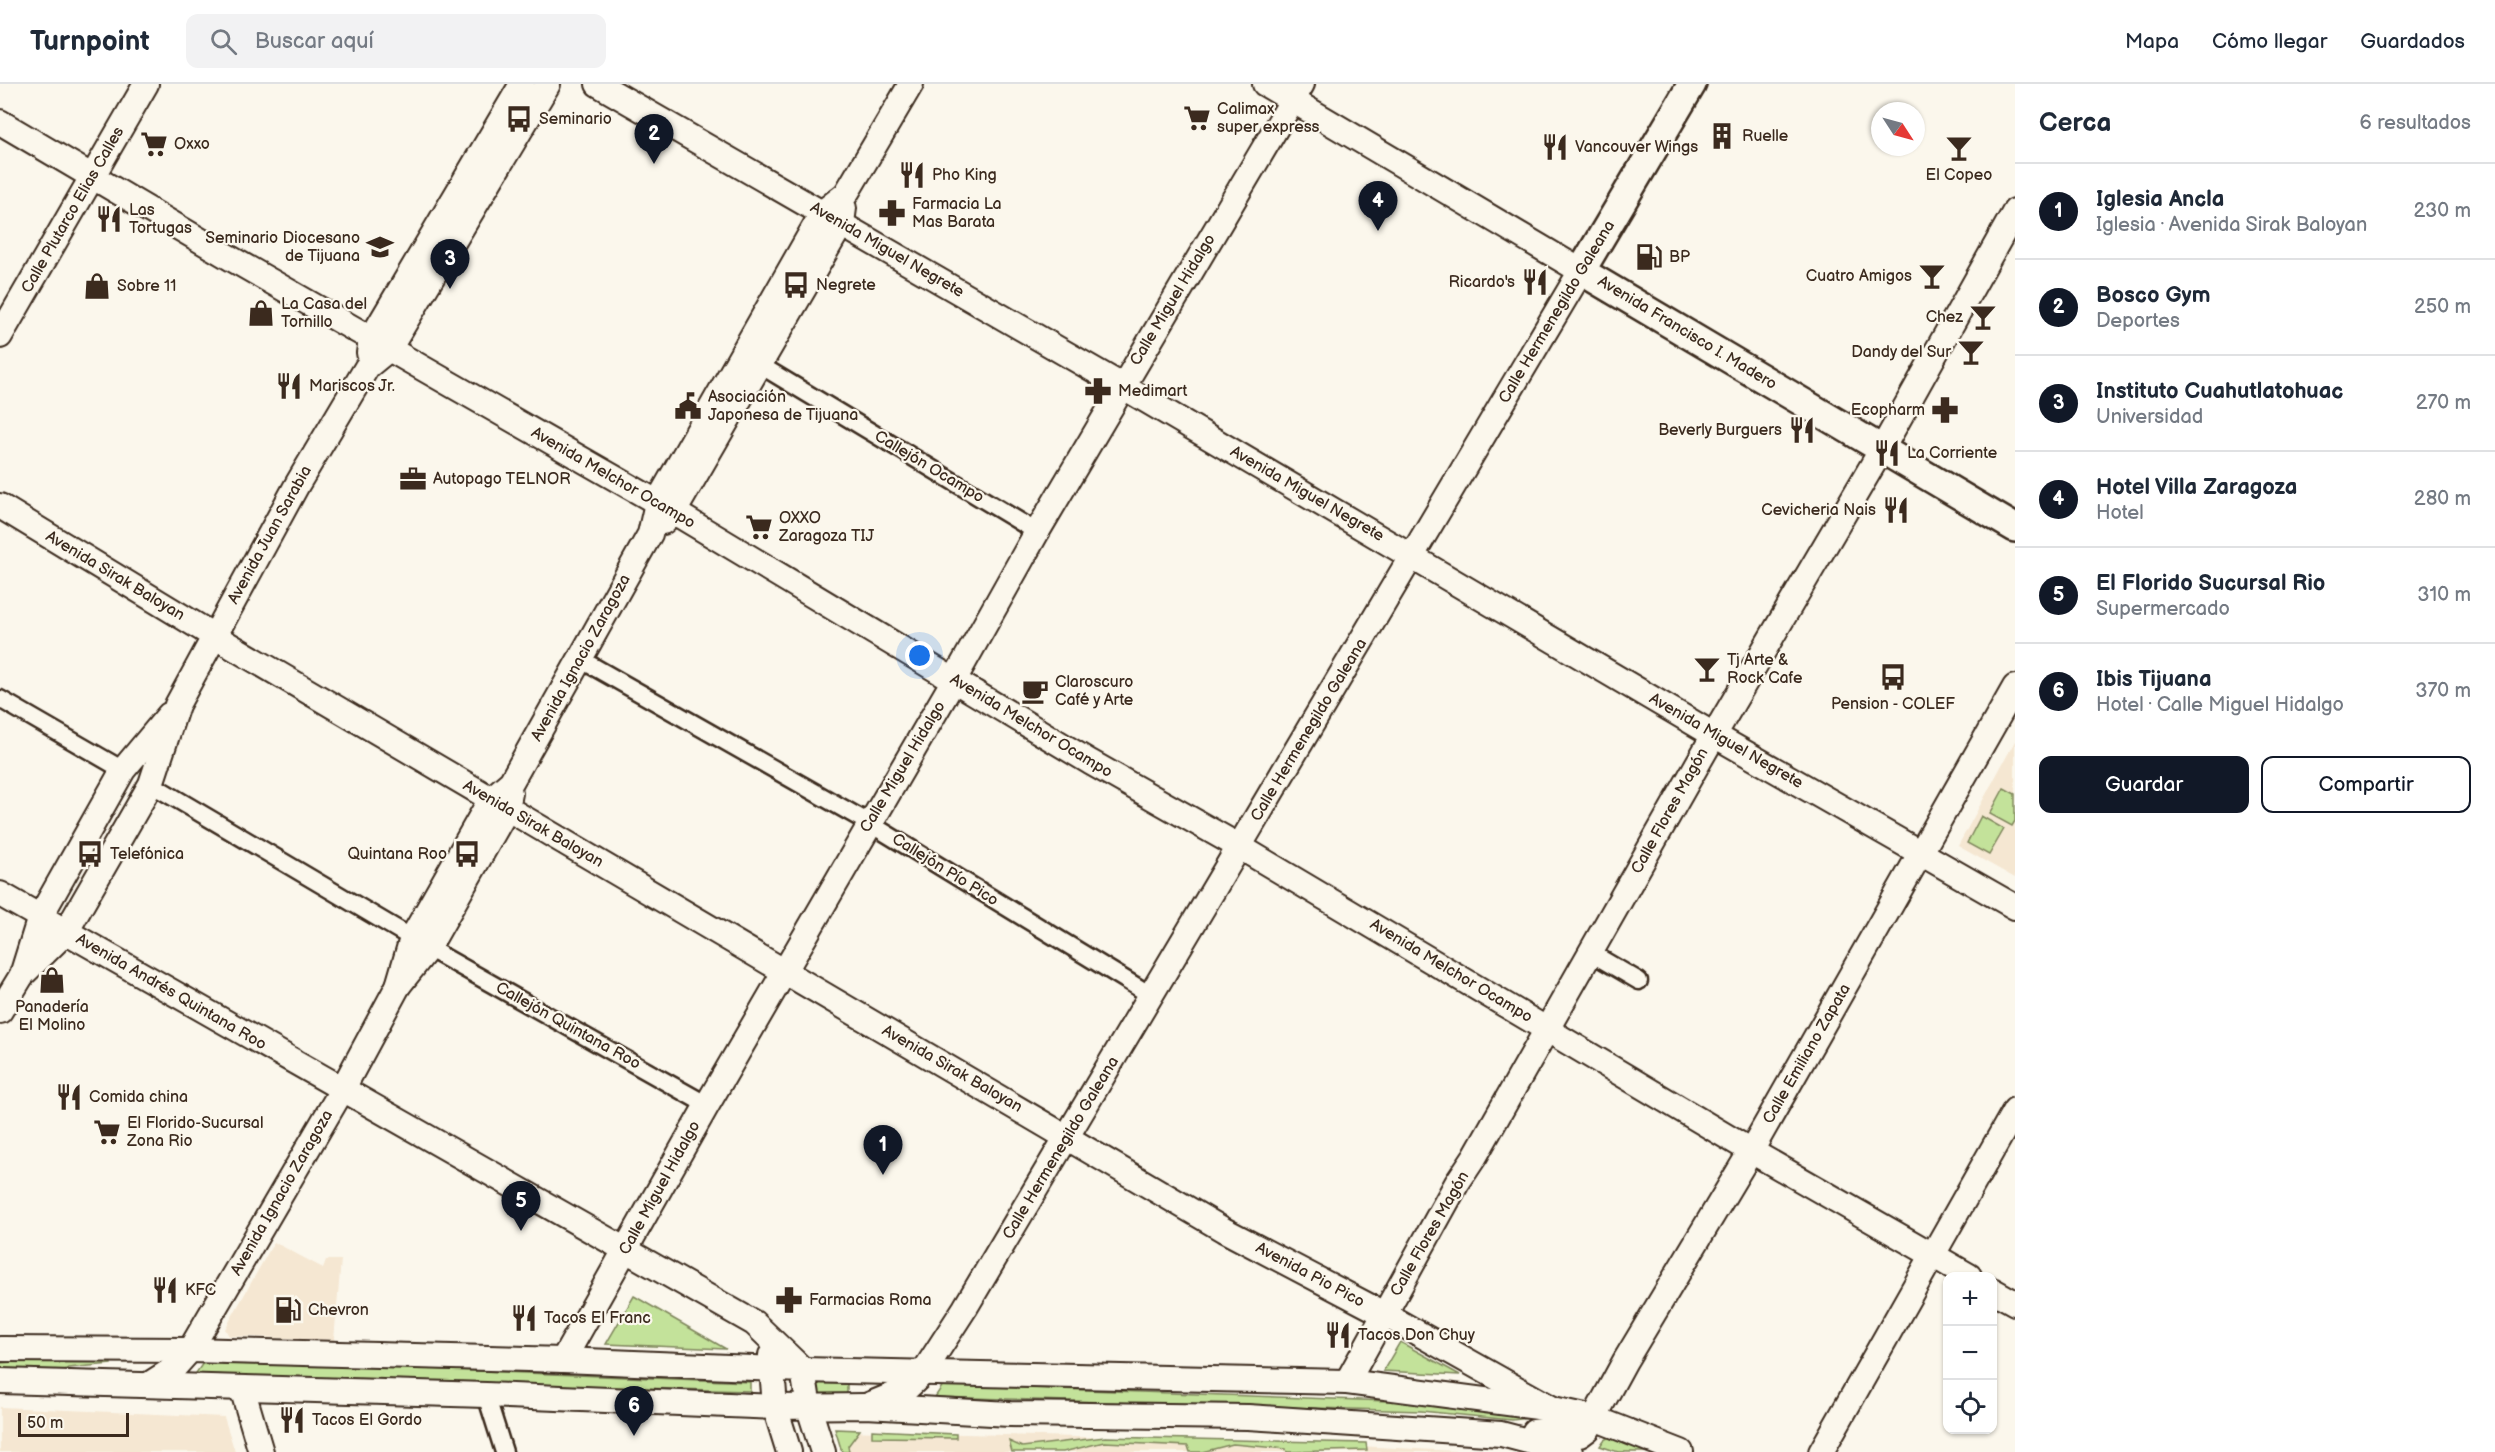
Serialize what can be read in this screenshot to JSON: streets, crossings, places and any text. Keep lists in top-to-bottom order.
{
  "streets": {
    "main road": ["Calle Hermenegildo Galeana", "Avenida Francisco I. Madero"],
    "street": [
      "Calle Plutarco Elias Calles",
      "Avenida Miguel Negrete",
      "Calle Miguel Hidalgo",
      "Callejón Ocampo",
      "Avenida Melchor Ocampo",
      "Avenida Juan Sarabia",
      "Avenida Sirak Baloyan",
      "Avenida Ignacio Zaragoza",
      "Calle Flores Magón",
      "Callejón Pío Pico",
      "Avenida Andrés Quintana Roo",
      "Callejón Quintana Roo",
      "Calle Emiliano Zapata",
      "Avenida Pio Pico"
    ]
  },
  "crossings": [
    ["Calle Plutarco Elias Calles", "Avenida Melchor Ocampo"],
    ["Avenida Miguel Negrete", "Calle Miguel Hidalgo"],
    ["Avenida Miguel Negrete", "Calle Hermenegildo Galeana"],
    ["Avenida Miguel Negrete", "Avenida Ignacio Zaragoza"],
    ["Avenida Miguel Negrete", "Calle Flores Magón"],
    ["Avenida Miguel Negrete", "Calle Emiliano Zapata"],
    ["Calle Miguel Hidalgo", "Avenida Francisco I. Madero"],
    ["Calle Miguel Hidalgo", "Callejón Ocampo"],
    ["Calle Miguel Hidalgo", "Avenida Melchor Ocampo"],
    ["Calle Miguel Hidalgo", "Avenida Sirak Baloyan"],
    ["Calle Miguel Hidalgo", "Callejón Pío Pico"],
    ["Calle Miguel Hidalgo", "Avenida Andrés Quintana Roo"],
    ["Calle Miguel Hidalgo", "Callejón Quintana Roo"],
    ["Calle Hermenegildo Galeana", "Avenida Francisco I. Madero"],
    ["Calle Hermenegildo Galeana", "Avenida Melchor Ocampo"],
    ["Calle Hermenegildo Galeana", "Avenida Sirak Baloyan"],
    ["Calle Hermenegildo Galeana", "Callejón Pío Pico"],
    ["Calle Hermenegildo Galeana", "Avenida Pio Pico"],
    ["Avenida Francisco I. Madero", "Calle Flores Magón"],
    ["Callejón Ocampo", "Avenida Ignacio Zaragoza"],
    ["Avenida Melchor Ocampo", "Avenida Juan Sarabia"],
    ["Avenida Melchor Ocampo", "Avenida Ignacio Zaragoza"],
    ["Avenida Melchor Ocampo", "Calle Flores Magón"],
    ["Avenida Melchor Ocampo", "Calle Emiliano Zapata"],
    ["Avenida Juan Sarabia", "Avenida Sirak Baloyan"],
    ["Avenida Juan Sarabia", "Avenida Andrés Quintana Roo"],
    ["Avenida Juan Sarabia", "Callejón Quintana Roo"],
    ["Avenida Sirak Baloyan", "Avenida Ignacio Zaragoza"],
    ["Avenida Sirak Baloyan", "Avenida Pio Pico"],
    ["Avenida Ignacio Zaragoza", "Callejón Pío Pico"],
    ["Avenida Ignacio Zaragoza", "Avenida Andrés Quintana Roo"],
    ["Avenida Ignacio Zaragoza", "Callejón Quintana Roo"],
    ["Calle Flores Magón", "Avenida Pio Pico"]
  ],
  "places": {
    "supermarket": [
      "Calimax super express",
      "Oxxo",
      "OXXO Zaragoza TIJ",
      "El Florido-Sucursal Zona Rio"
    ],
    "bus stop": [
      "Seminario",
      "Negrete",
      "Pension - COLEF",
      "Telefónica",
      "Quintana Roo"
    ],
    "building": ["Ruelle"],
    "restaurant": [
      "Vancouver Wings",
      "Pho King",
      "Las Tortugas",
      "Ricardo's",
      "Mariscos Jr.",
      "Beverly Burguers",
      "La Corriente",
      "Cevicheria Nais",
      "Comida china",
      "KFC",
      "Tacos El Franc",
      "Tacos Don Chuy",
      "Tacos El Gordo"
    ],
    "bar": [
      "El Copeo",
      "Cuatro Amigos",
      "Chez",
      "Dandy del Sur",
      "Tj Arte & Rock Cafe"
    ],
    "pharmacy": [
      "Farmacia La Mas Barata",
      "Medimart",
      "Ecopharm",
      "Farmacias Roma"
    ],
    "school or university": ["Seminario Diocesano de Tijuana"],
    "fuel station": ["BP", "Chevron"],
    "shop": ["Sobre 11", "La Casa del Tornillo", "Panadería El Molino"],
    "public building": ["Asociación Japonesa de Tijuana"],
    "office": ["Autopago TELNOR"],
    "cafe": ["Claroscuro Café y Arte"]
  },
  "scale_bar": "50 m",
  "north": "bottom right",
  "page": {
    "header": "Turnpoint",
    "search": "Buscar aquí",
    "nav": ["Mapa", "Cómo llegar", "Guardados"],
    "heading": ["Cerca", "6 resultados"],
    "pins": [
      "2",
      "4",
      "3",
      "1",
      "5",
      "6"
    ],
    "list": [
      {
        "mark": "1",
        "name": "Iglesia Ancla",
        "note": "Iglesia · Avenida Sirak Baloyan",
        "value": "230 m"
      },
      {
        "mark": "2",
        "name": "Bosco Gym",
        "note": "Deportes",
        "value": "250 m"
      },
      {
        "mark": "3",
        "name": "Instituto Cuahutlatohuac",
        "note": "Universidad",
        "value": "270 m"
      },
      {
        "mark": "4",
        "name": "Hotel Villa Zaragoza",
        "note": "Hotel",
        "value": "280 m"
      },
      {
        "mark": "5",
        "name": "El Florido Sucursal Rio",
        "note": "Supermercado",
        "value": "310 m"
      },
      {
        "mark": "6",
        "name": "Ibis Tijuana",
        "note": "Hotel · Calle Miguel Hidalgo",
        "value": "370 m"
      }
    ],
    "buttons": ["Guardar", "Compartir"],
    "map_buttons": ["+", "−"],
    "scale": "50 m"
  }
}
